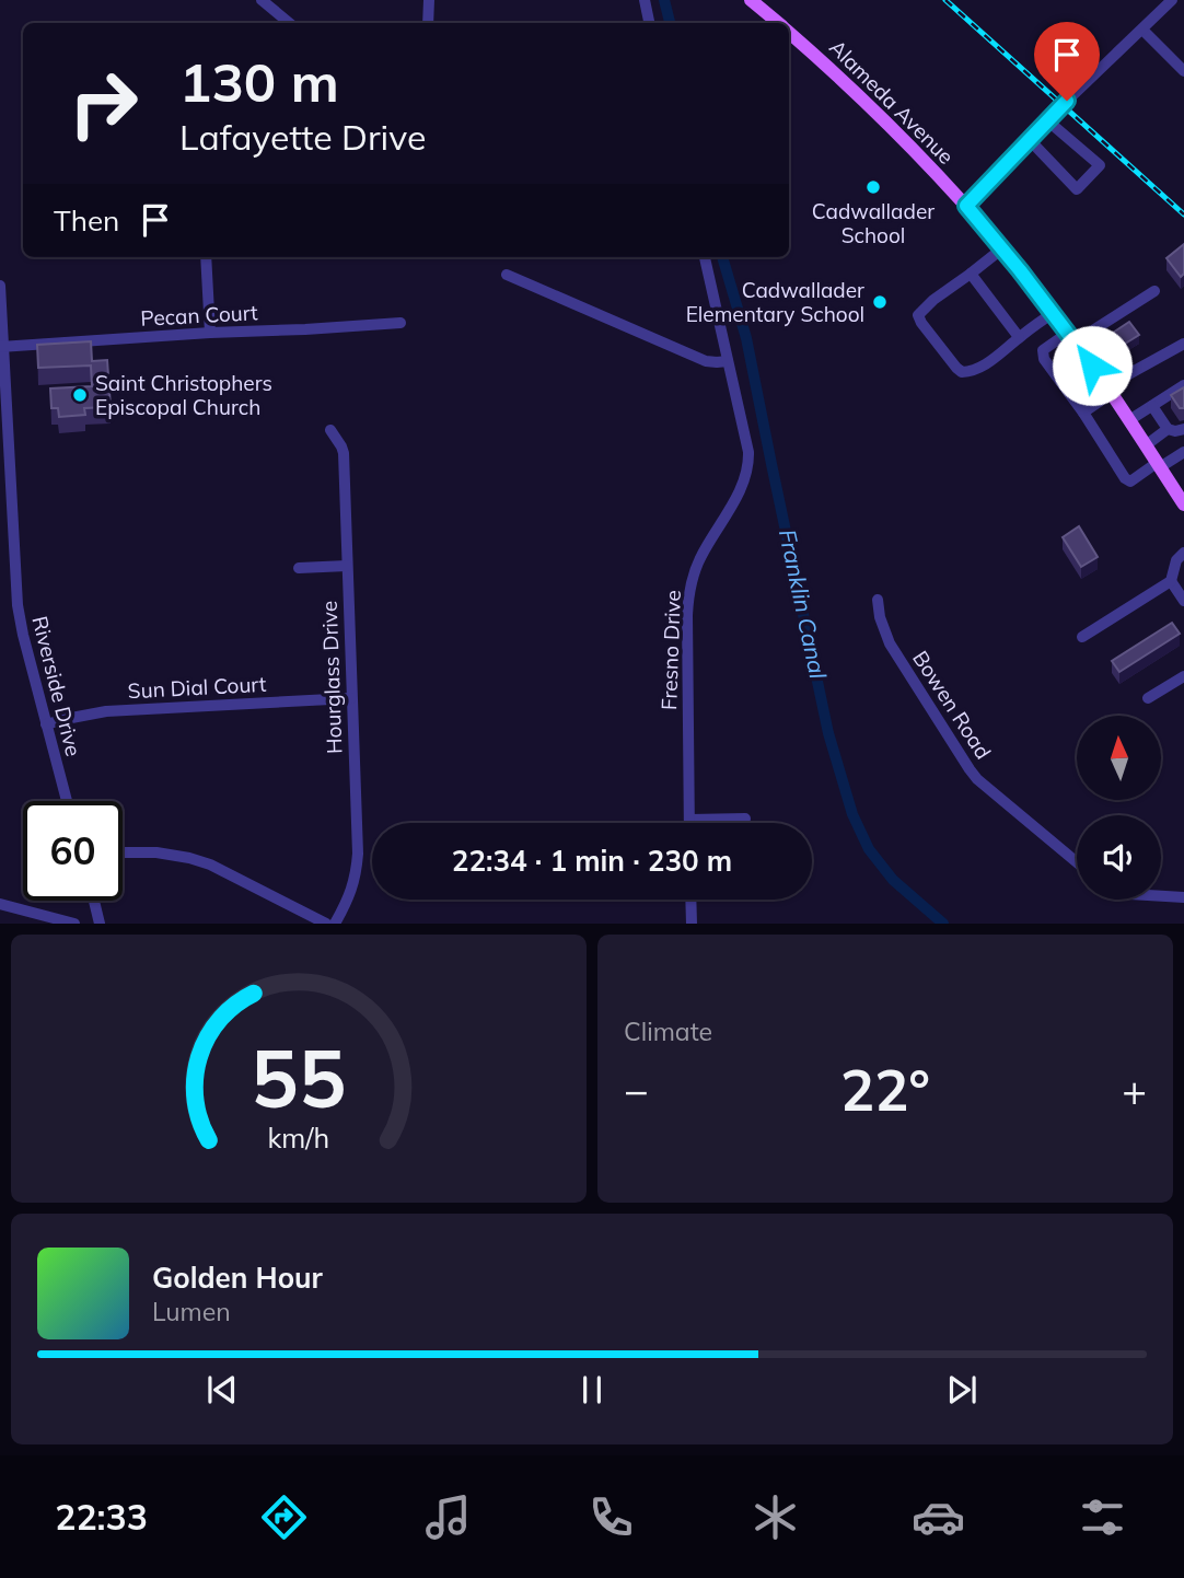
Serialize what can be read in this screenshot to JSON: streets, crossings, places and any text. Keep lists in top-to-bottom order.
{
  "streets": {
    "main road": ["Alameda Avenue"],
    "street": [
      "Pecan Court",
      "Fresno Drive",
      "Hourglass Drive",
      "Riverside Drive",
      "Sun Dial Court",
      "Bowen Road"
    ]
  },
  "crossings": [
    ["Pecan Court", "Riverside Drive"],
    ["Hourglass Drive", "Sun Dial Court"],
    ["Riverside Drive", "Sun Dial Court"]
  ],
  "water": ["Franklin Canal"],
  "places": ["Cadwallader School", "Cadwallader Elementary School", "Saint Christophers Episcopal Church"],
  "north": "top",
  "page": {
    "turn": ["130 m", "Lafayette Drive"],
    "then": "Then",
    "limit": "60",
    "trip": "22:34 · 1 min · 230 m",
    "tile": "Climate",
    "heat": ["−", "22°", "+"],
    "song": ["Golden Hour", "Lumen"],
    "tabs": "22:33",
    "gauge": ["55", "km/h"]
  }
}
